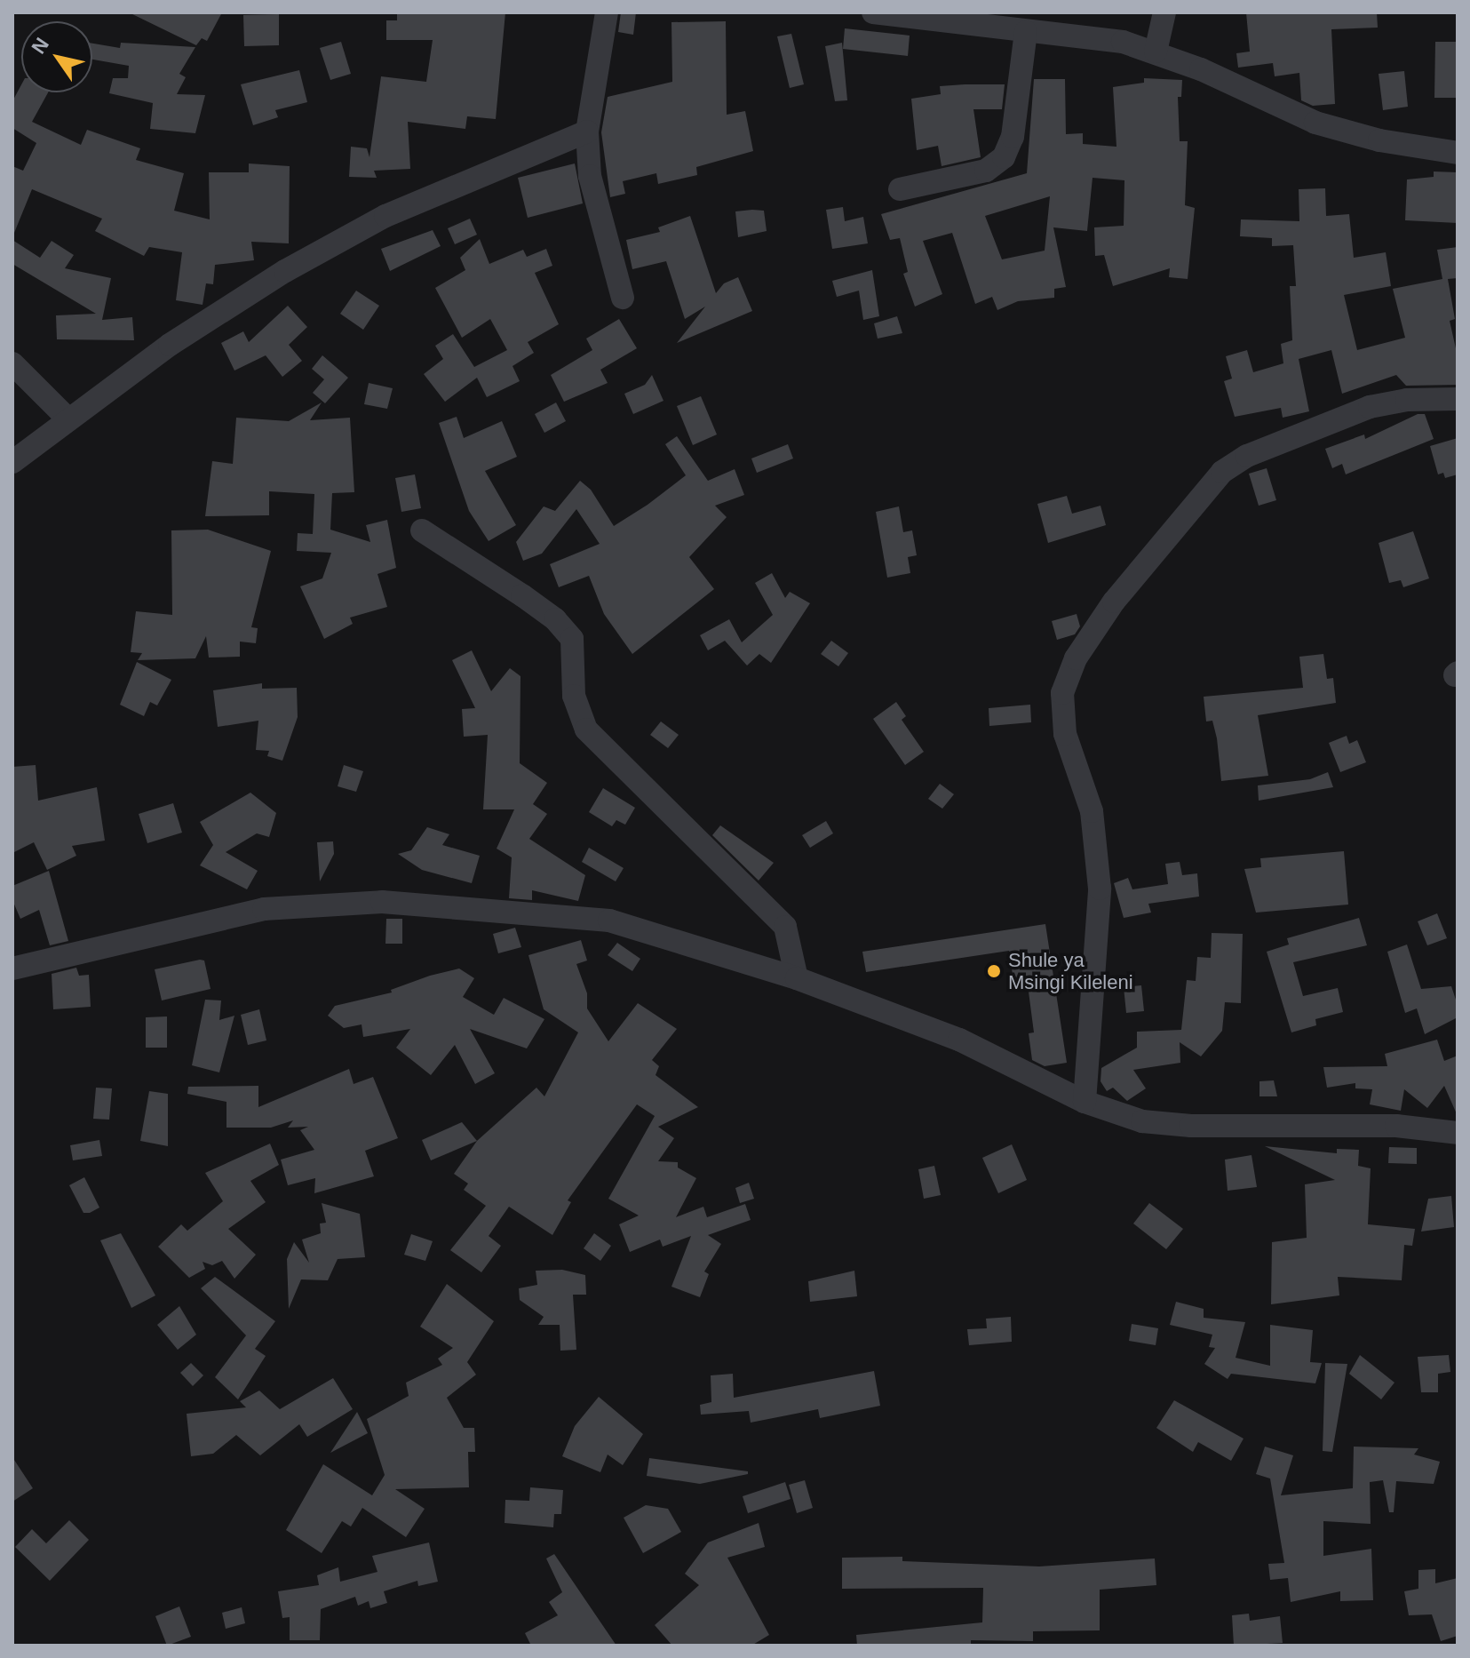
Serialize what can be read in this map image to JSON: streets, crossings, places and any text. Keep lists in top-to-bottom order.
{
  "places": ["Shule ya Msingi Kileleni"],
  "north": "top left"
}
